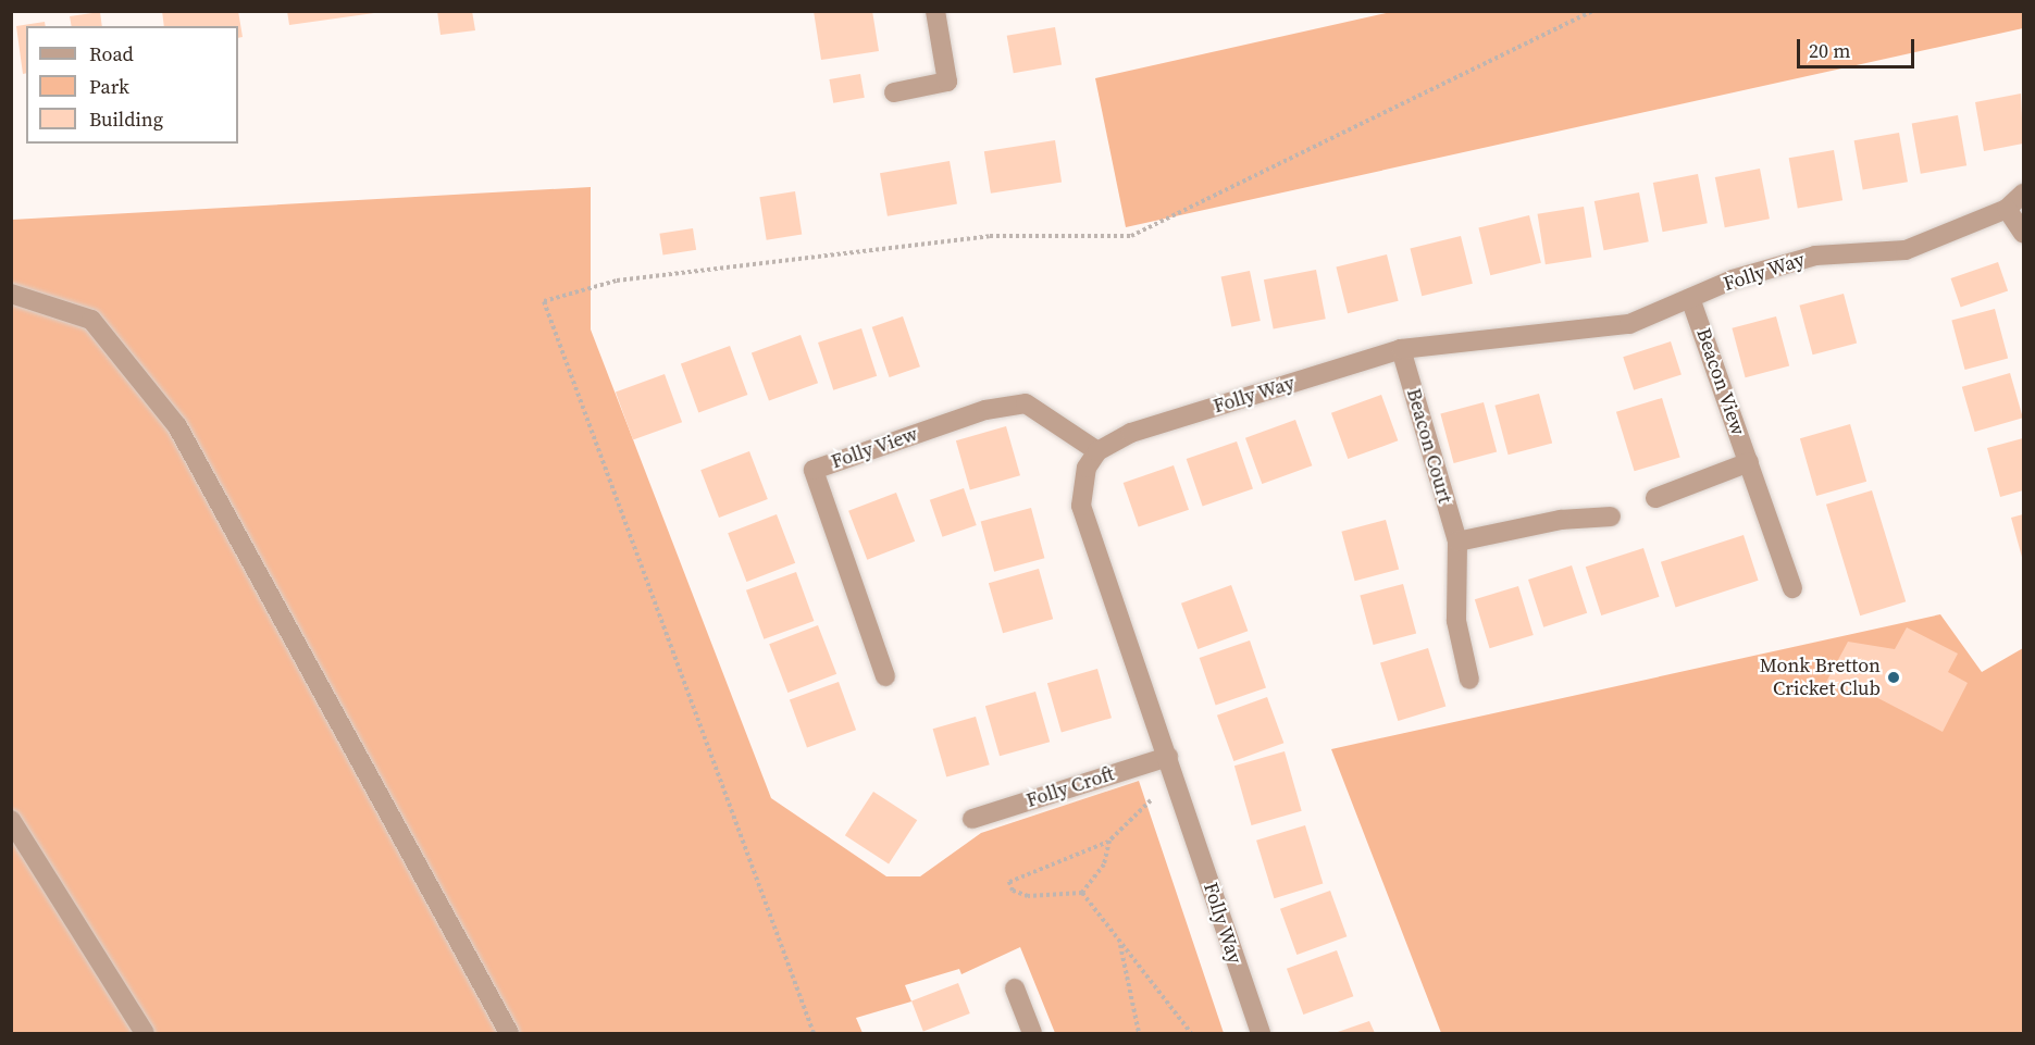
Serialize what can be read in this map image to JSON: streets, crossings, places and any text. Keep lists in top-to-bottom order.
{
  "streets": {
    "street": [
      "Folly Way",
      "Beacon View",
      "Beacon Court",
      "Folly View",
      "Folly Croft"
    ]
  },
  "crossings": [
    ["Folly Way", "Beacon View"],
    ["Folly Way", "Beacon Court"],
    ["Folly Way", "Folly View"],
    ["Folly Way", "Folly Croft"]
  ],
  "places": ["Monk Bretton Cricket Club"],
  "legend": ["Road", "Park", "Building"],
  "scale_bar": "20 m"
}
